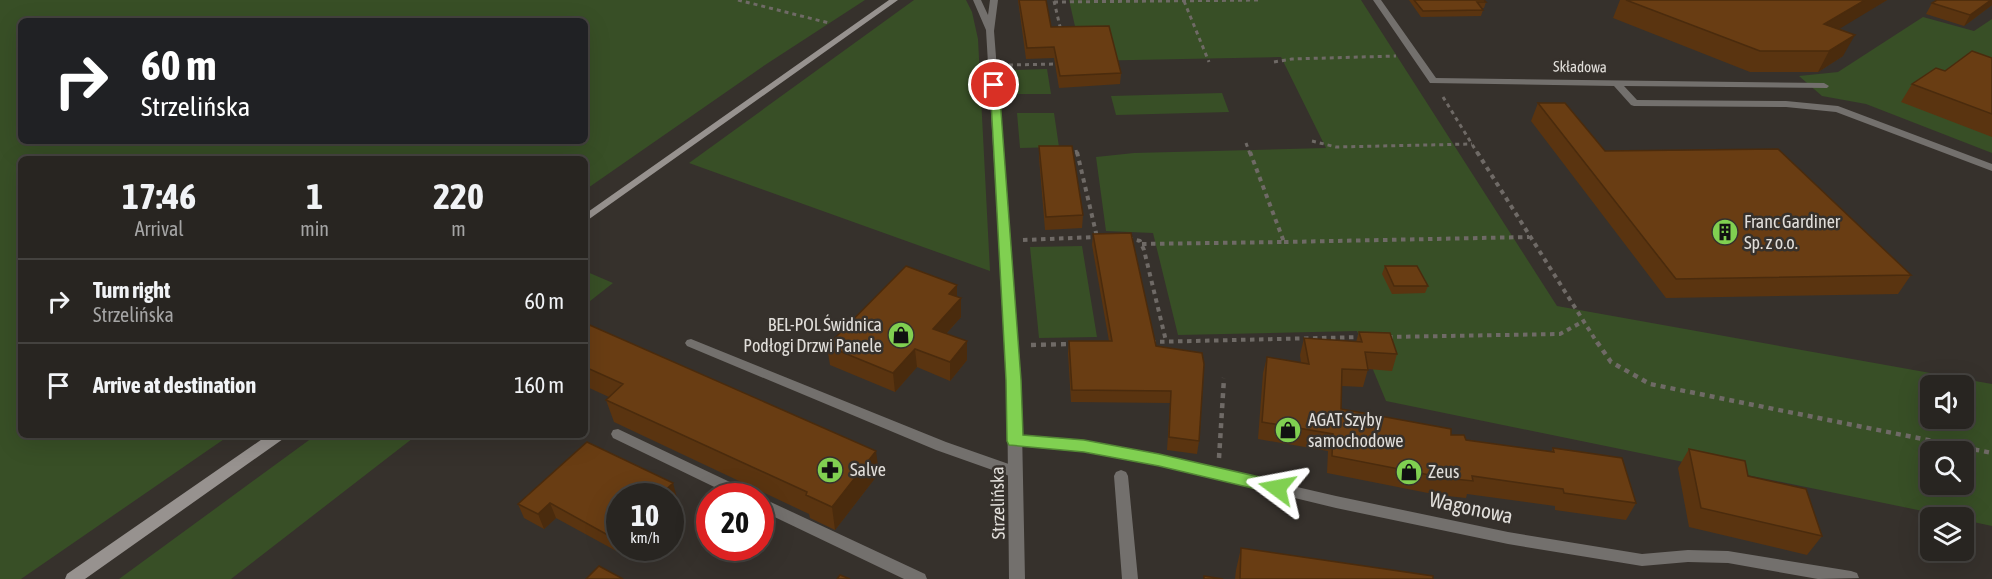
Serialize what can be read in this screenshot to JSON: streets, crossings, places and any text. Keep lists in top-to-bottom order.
{
  "streets": {
    "street": ["Składowa", "Strzelińska", "Wagonowa"]
  },
  "crossings": [
    ["Strzelińska", "Wagonowa"]
  ],
  "places": {
    "building": ["Franc Gardiner Sp. z o.o."],
    "shop": ["BEL-POL Świdnica Podłogi Drzwi Panele", "AGAT Szyby samochodowe", "Zeus"],
    "pharmacy": ["Salve"]
  },
  "page": {
    "turn": ["60 m", "Strzelińska"],
    "eta": [
      "17:46",
      "Arrival",
      "1",
      "min",
      "220",
      "m"
    ],
    "list": [
      {
        "name": "Turn right",
        "note": "Strzelińska",
        "value": "60 m"
      },
      {
        "name": "Arrive at destination",
        "value": "160 m"
      }
    ],
    "speed": "10 km/h",
    "limit": "20"
  }
}
